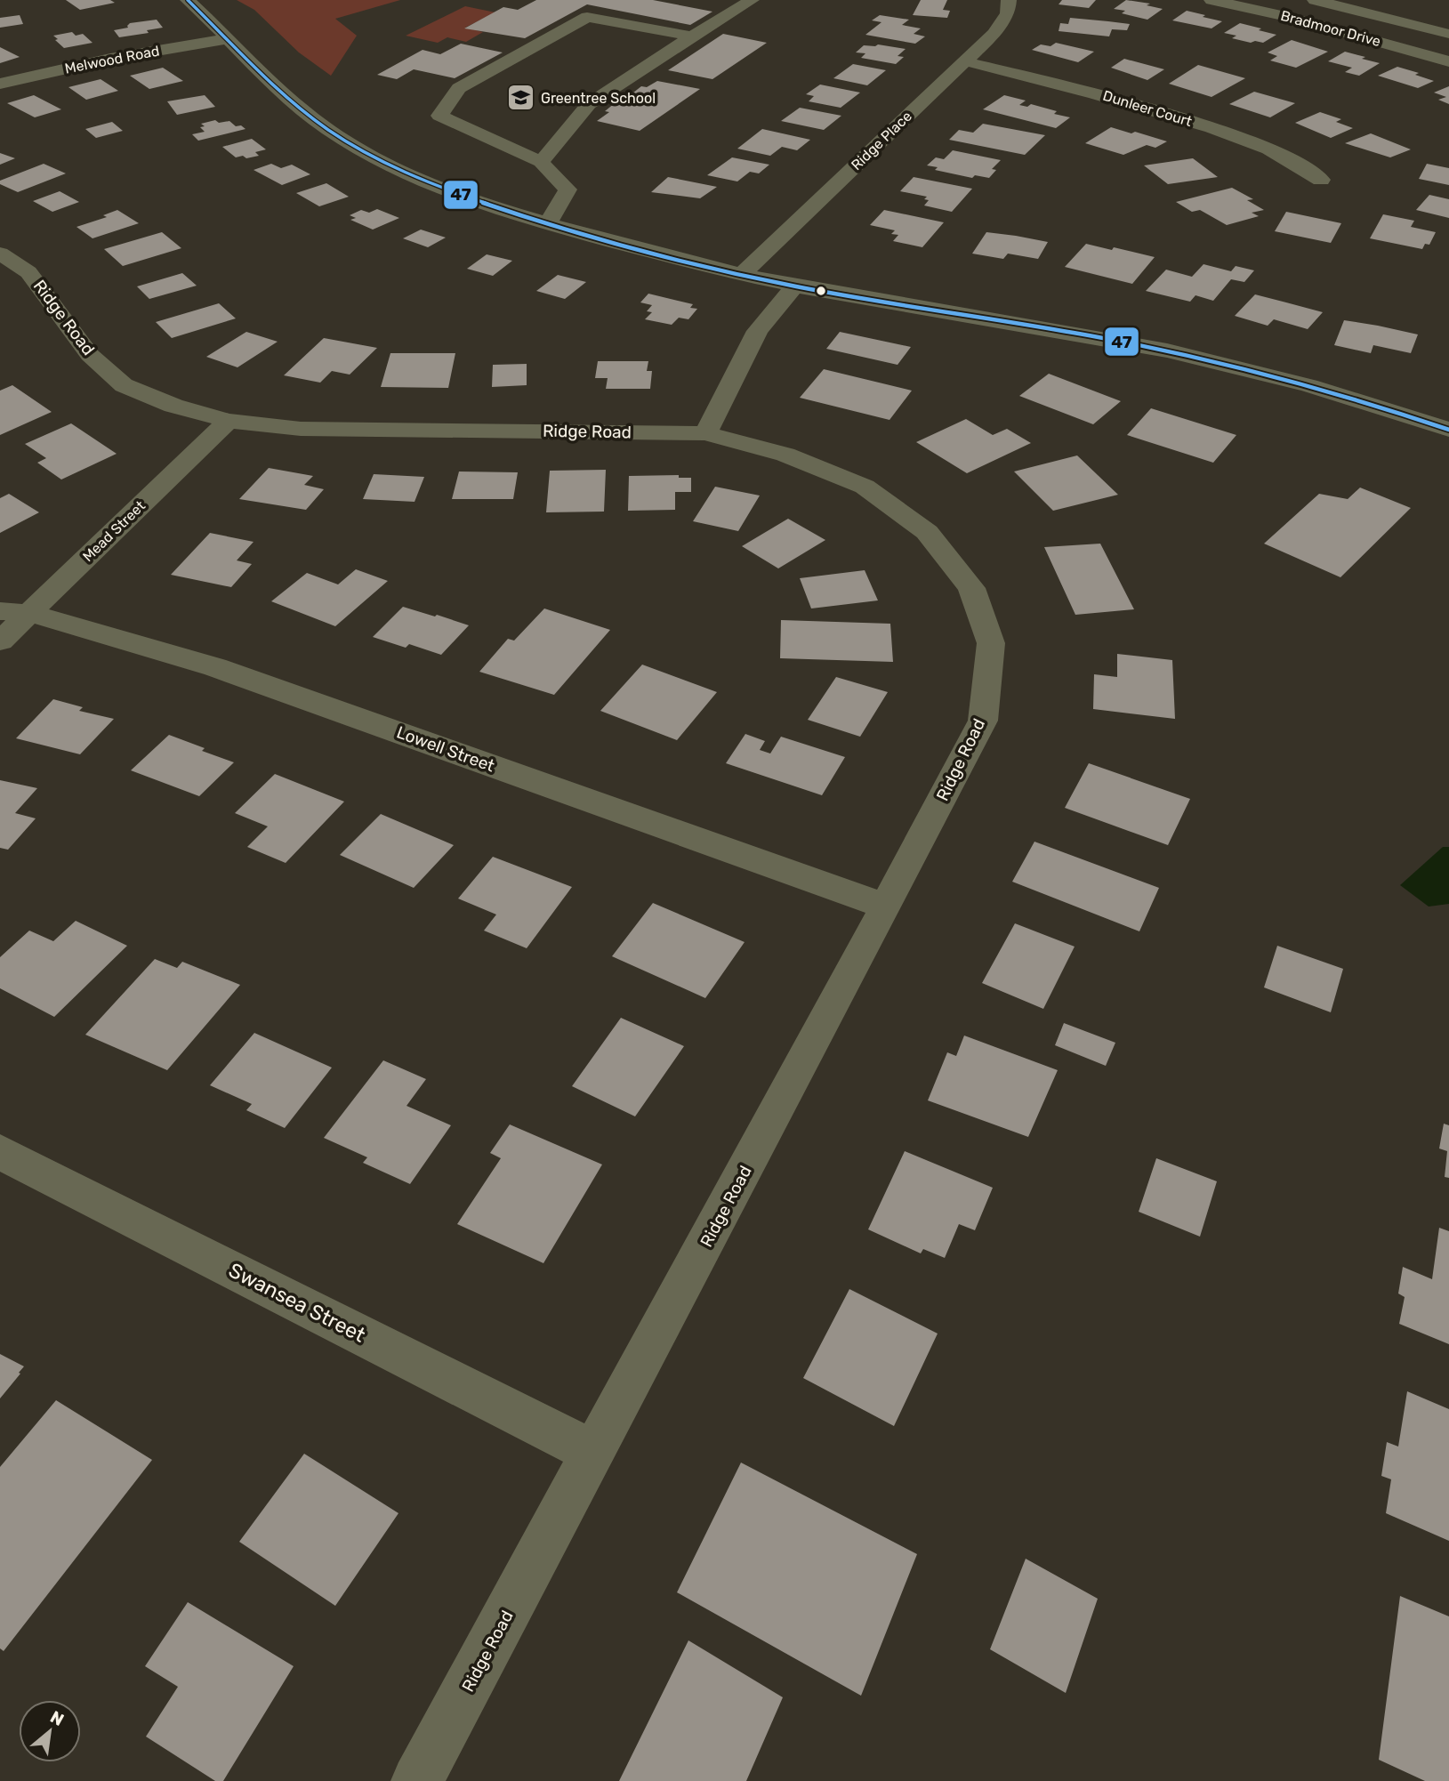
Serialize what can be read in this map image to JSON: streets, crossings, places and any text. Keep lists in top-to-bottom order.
{
  "streets": {
    "street": [
      "Bradmoor Drive",
      "Melwood Road",
      "Dunleer Court",
      "Ridge Place",
      "Ridge Road",
      "Mead Street",
      "Lowell Street",
      "Swansea Street"
    ]
  },
  "crossings": [
    ["Dunleer Court", "Ridge Place"],
    ["Ridge Road", "Mead Street"],
    ["Ridge Road", "Lowell Street"],
    ["Ridge Road", "Swansea Street"],
    ["Mead Street", "Lowell Street"]
  ],
  "places": {
    "school or university": ["Greentree School"]
  },
  "lines": ["transit line 47"],
  "north": "top right"
}
